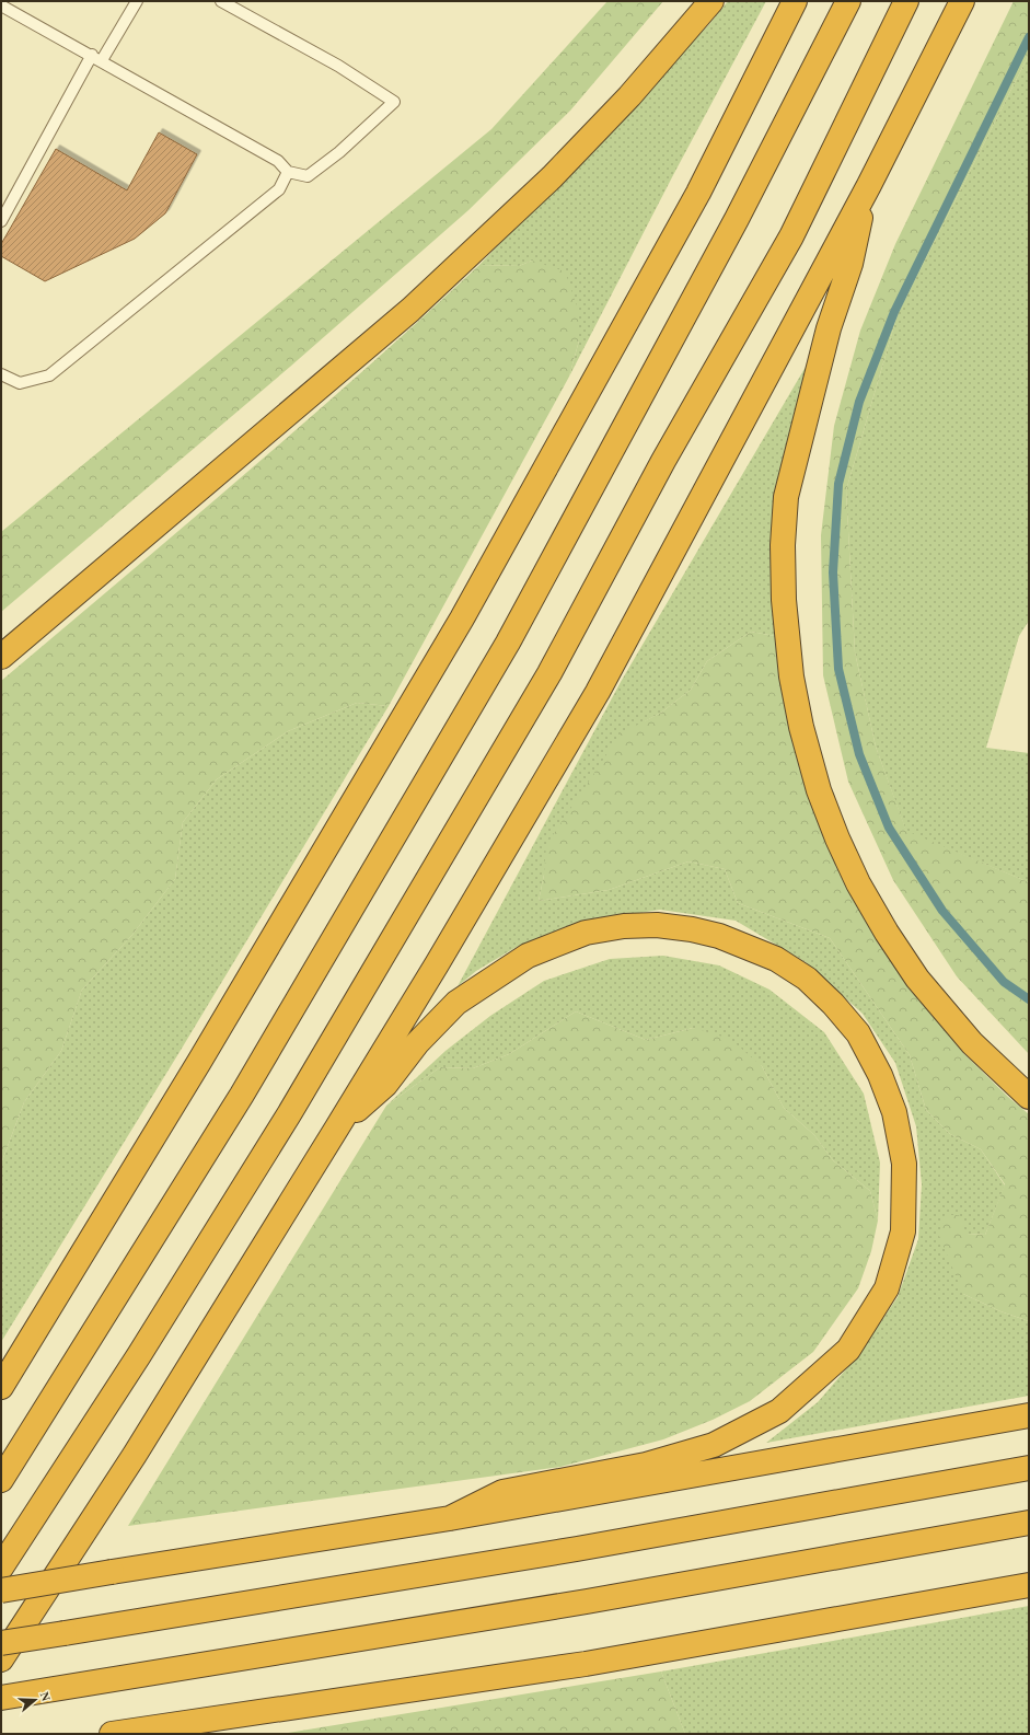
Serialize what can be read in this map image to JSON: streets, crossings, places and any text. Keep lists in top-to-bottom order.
{
  "north": "right"
}
